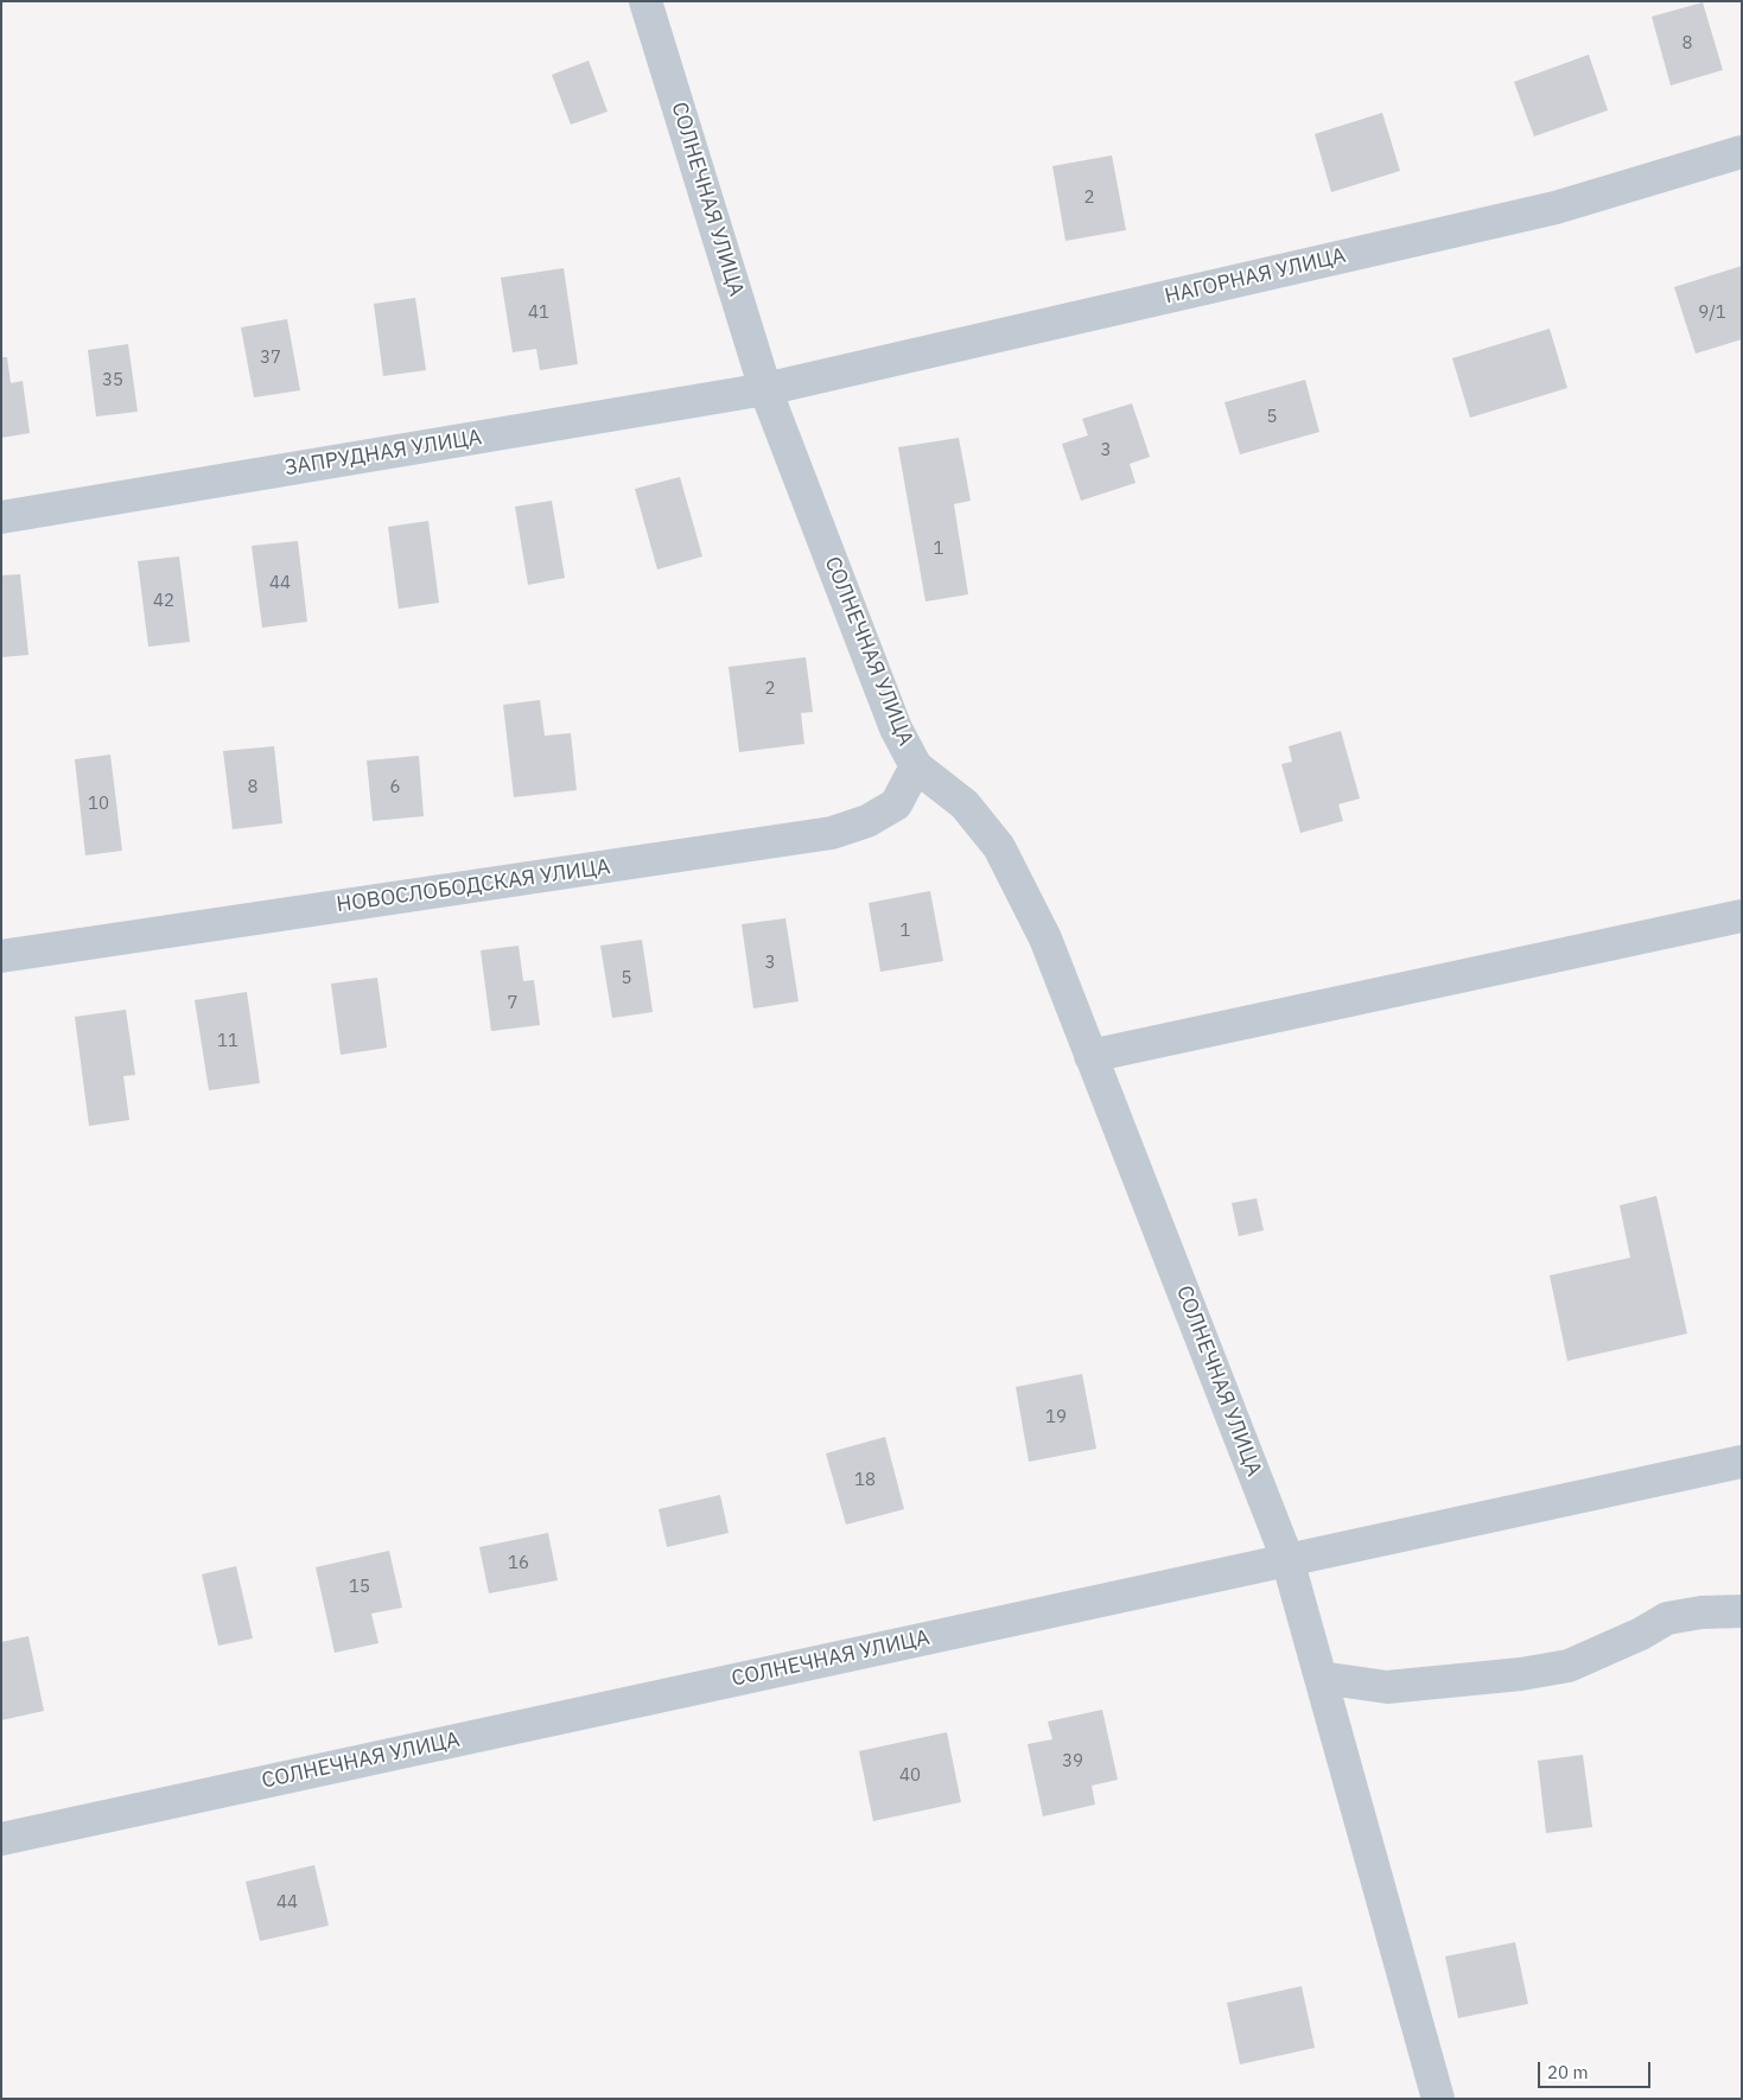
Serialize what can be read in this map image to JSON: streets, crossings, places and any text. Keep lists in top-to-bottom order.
{
  "streets": {
    "street": [
      "СОЛНЕЧНАЯ УЛИЦА",
      "НАГОРНАЯ УЛИЦА",
      "ЗАПРУДНАЯ УЛИЦА",
      "НОВОСЛОБОДСКАЯ УЛИЦА"
    ]
  },
  "crossings": [
    ["СОЛНЕЧНАЯ УЛИЦА", "НАГОРНАЯ УЛИЦА"],
    ["СОЛНЕЧНАЯ УЛИЦА", "ЗАПРУДНАЯ УЛИЦА"],
    ["СОЛНЕЧНАЯ УЛИЦА", "НОВОСЛОБОДСКАЯ УЛИЦА"],
    ["НАГОРНАЯ УЛИЦА", "ЗАПРУДНАЯ УЛИЦА"]
  ],
  "house_numbers": [
    "8",
    "2",
    "41",
    "9/1",
    "37",
    "35",
    "5",
    "3",
    "1",
    "44",
    "42",
    "2",
    "8",
    "6",
    "10",
    "1",
    "3",
    "5",
    "7",
    "11",
    "19",
    "18",
    "16",
    "15",
    "39",
    "40",
    "44"
  ],
  "scale_bar": "20 m"
}
